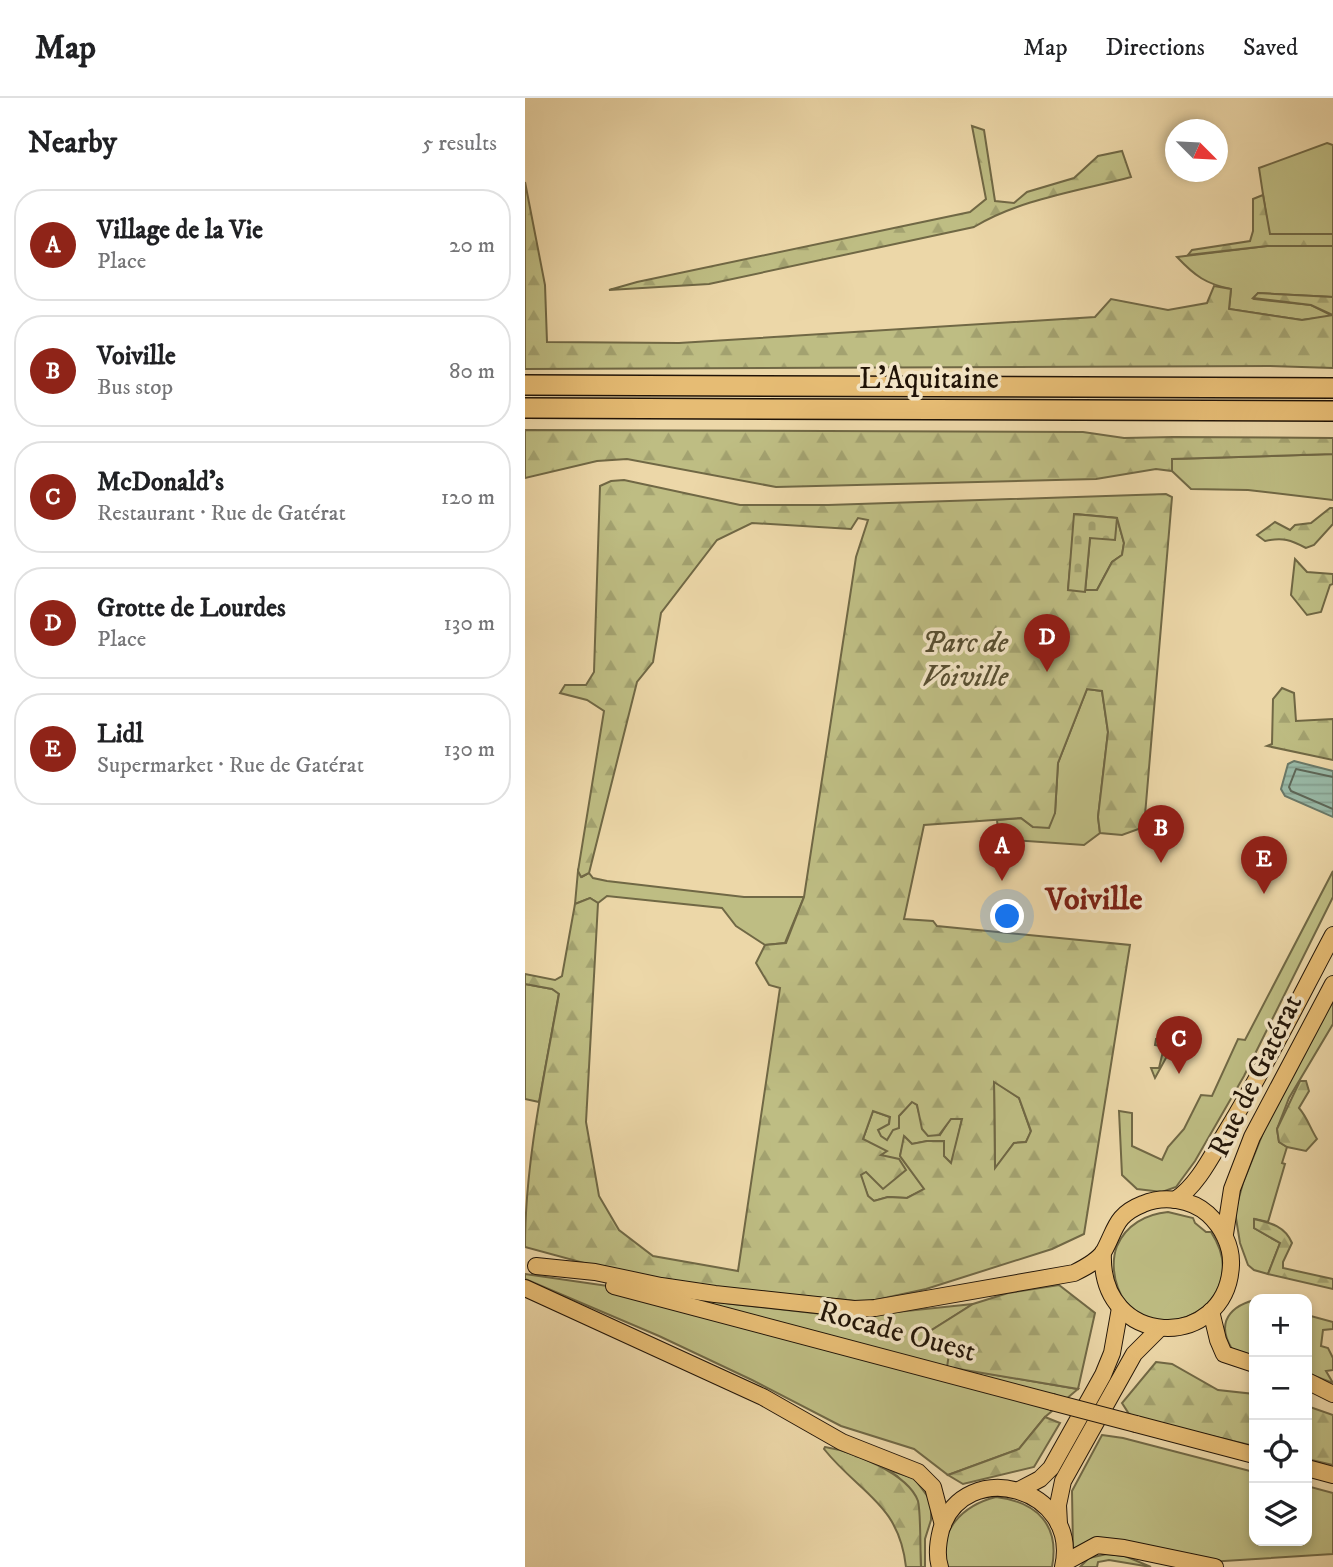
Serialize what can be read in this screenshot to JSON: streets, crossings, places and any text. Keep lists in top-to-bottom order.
{
  "streets": {
    "highway": ["L'Aquitaine"],
    "main road": ["Rue de Gatérat", "Rocade Ouest"]
  },
  "districts": ["Voiville"],
  "parks": ["Parc de Voiville"],
  "north": "bottom right",
  "page": {
    "header": "Map",
    "nav": ["Map", "Directions", "Saved"],
    "heading": ["Nearby", "5 results"],
    "list": [
      {
        "mark": "A",
        "name": "Village de la Vie",
        "note": "Place",
        "value": "20 m"
      },
      {
        "mark": "B",
        "name": "Voiville",
        "note": "Bus stop",
        "value": "80 m"
      },
      {
        "mark": "C",
        "name": "McDonald's",
        "note": "Restaurant · Rue de Gatérat",
        "value": "120 m"
      },
      {
        "mark": "D",
        "name": "Grotte de Lourdes",
        "note": "Place",
        "value": "130 m"
      },
      {
        "mark": "E",
        "name": "Lidl",
        "note": "Supermarket · Rue de Gatérat",
        "value": "130 m"
      }
    ],
    "pins": [
      "D",
      "B",
      "A",
      "E",
      "C"
    ],
    "map_buttons": ["+", "−"]
  }
}
